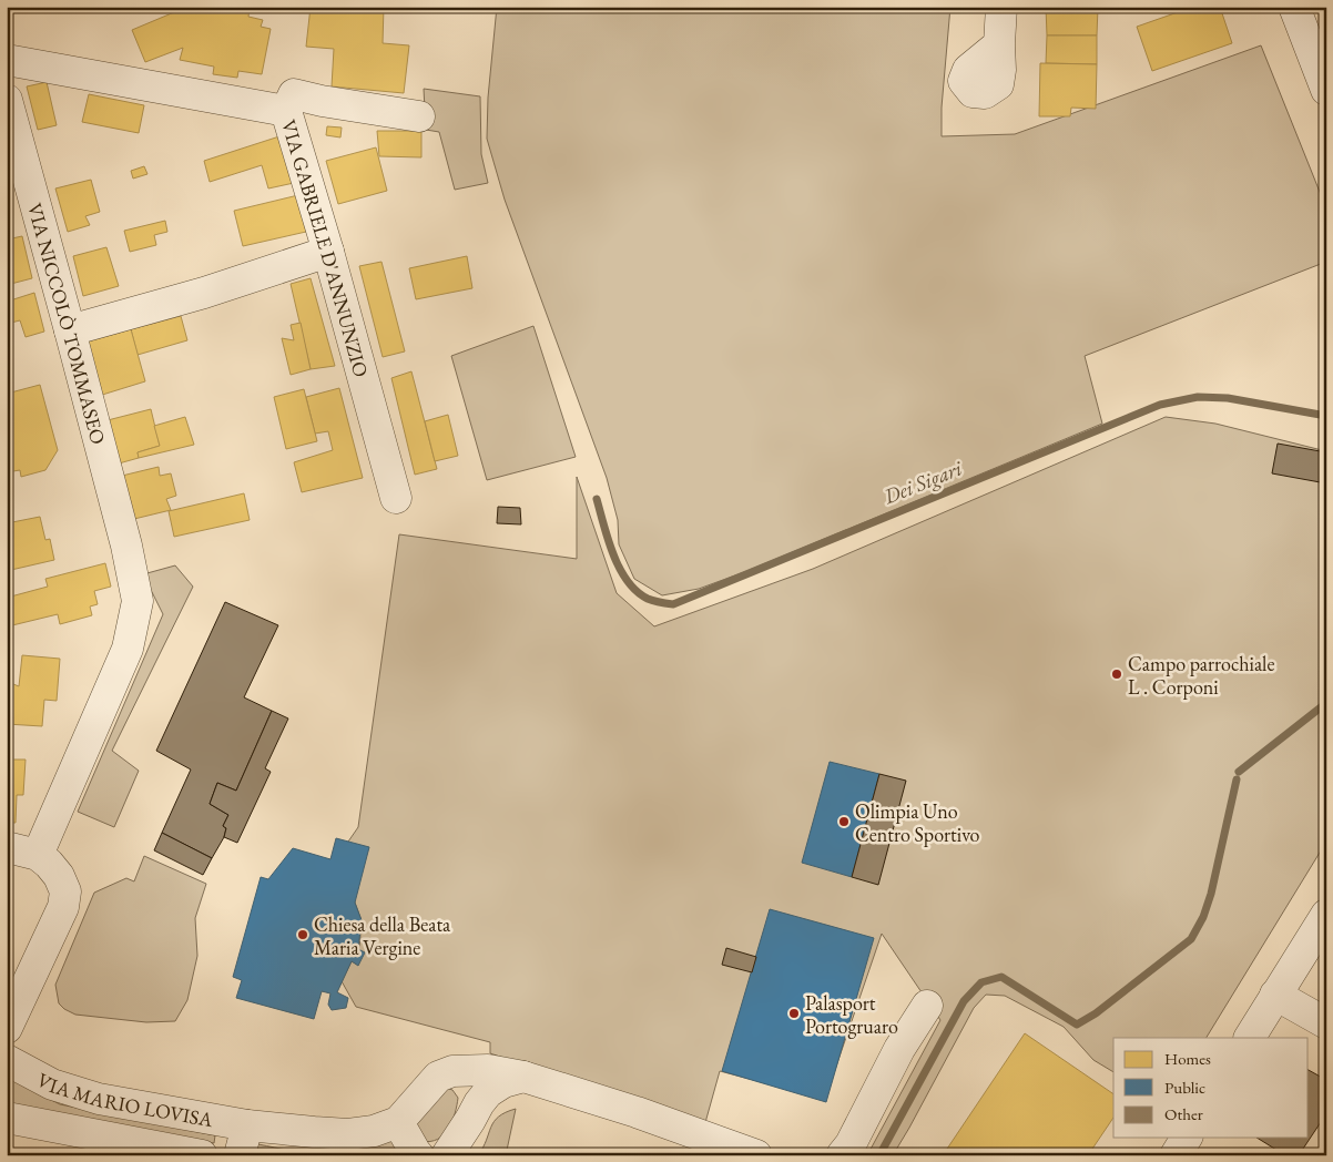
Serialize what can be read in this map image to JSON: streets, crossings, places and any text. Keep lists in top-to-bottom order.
{
  "streets": {
    "street": ["VIA GABRIELE D'ANNUNZIO", "VIA NICCOLÒ TOMMASEO", "VIA MARIO LOVISA"]
  },
  "water": ["Dei Sigari"],
  "places": [
    "Campo parrochiale L . Corponi",
    "Olimpia Uno Centro Sportivo",
    "Chiesa della Beata Maria Vergine",
    "Palasport Portogruaro"
  ],
  "legend": ["Homes", "Public", "Other"]
}
